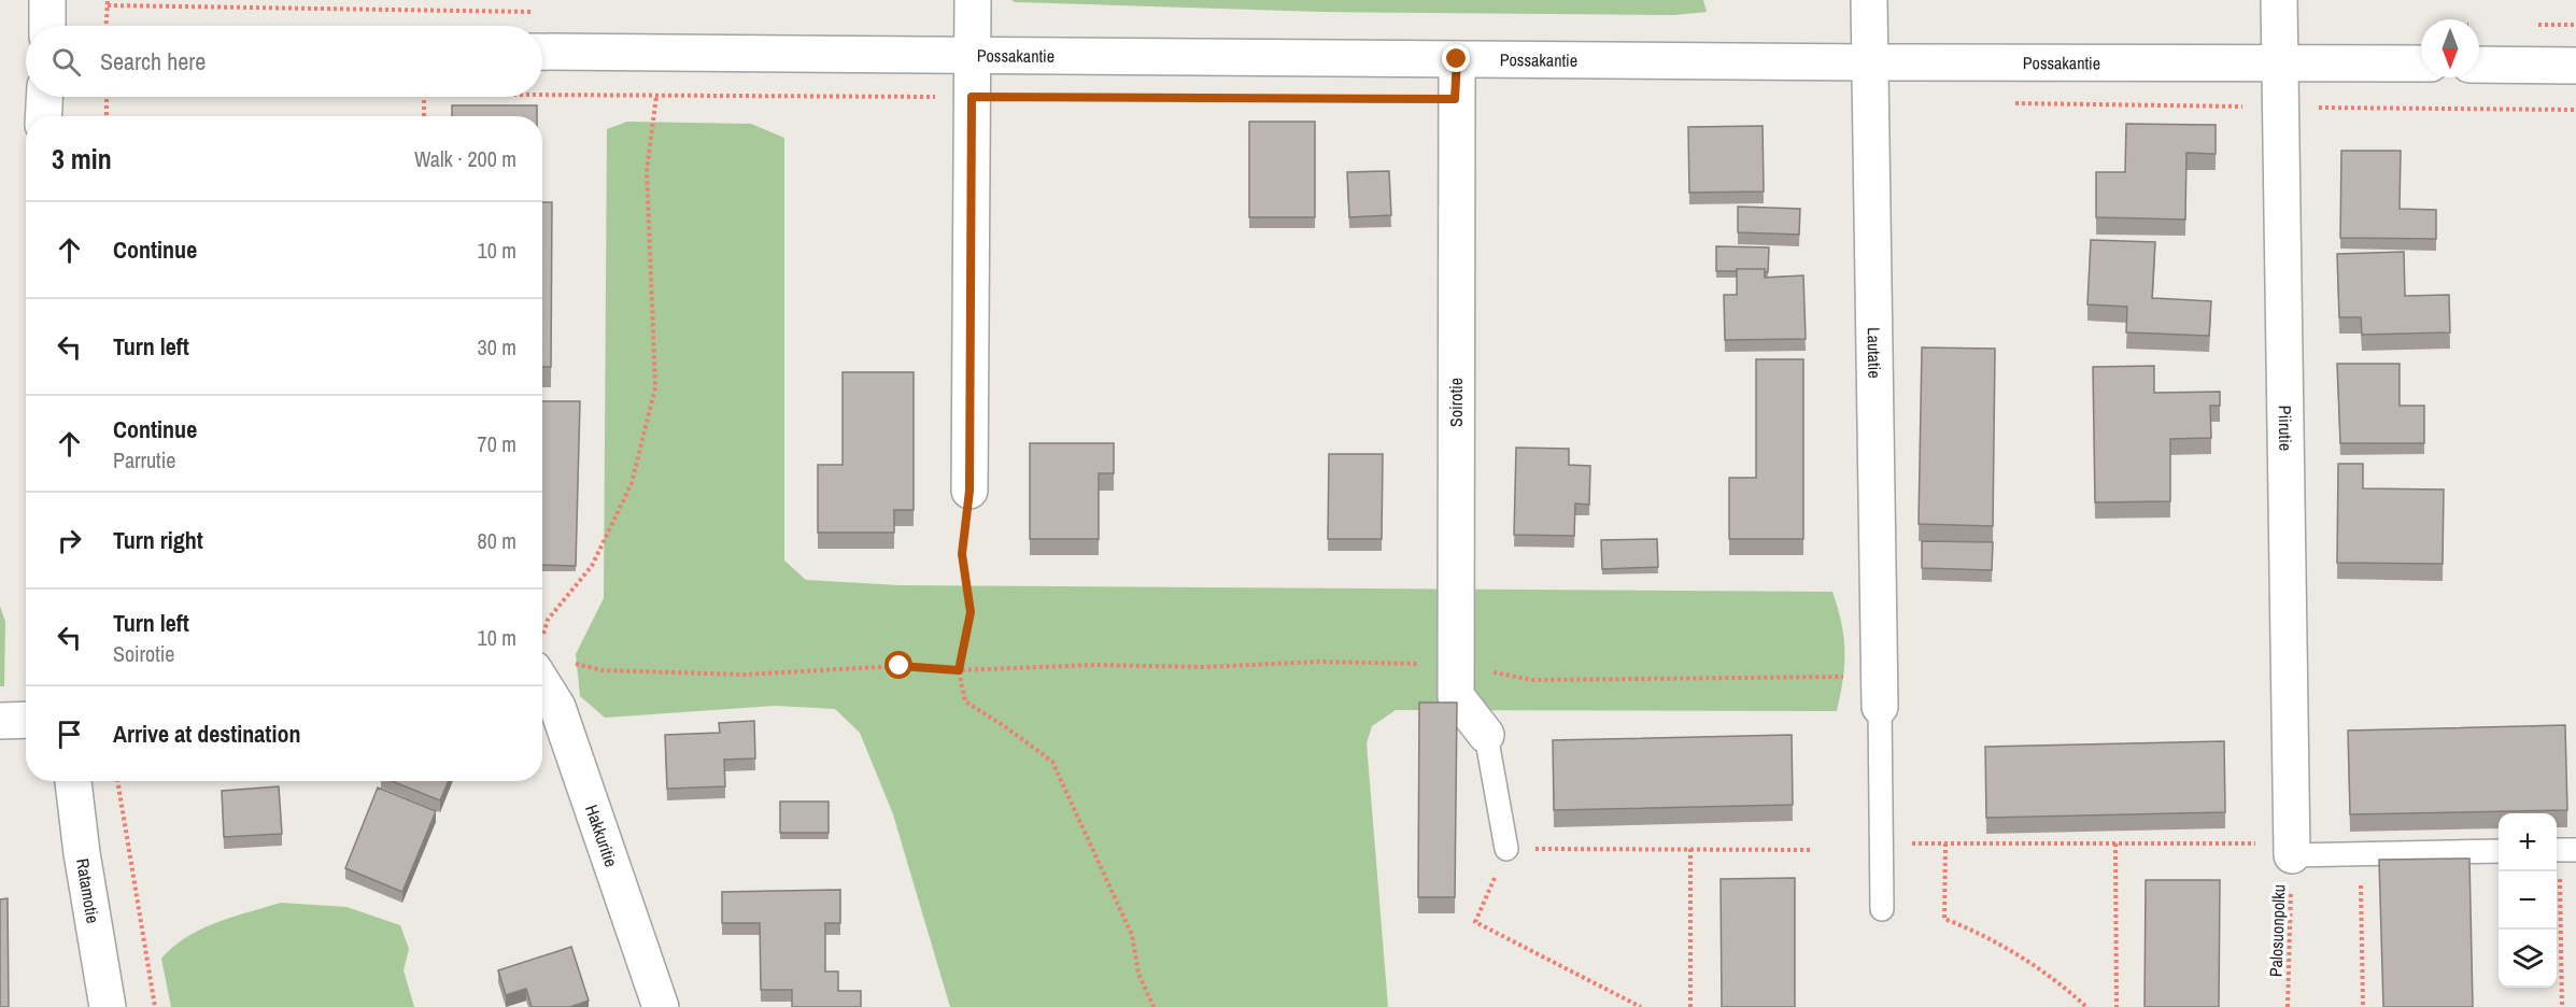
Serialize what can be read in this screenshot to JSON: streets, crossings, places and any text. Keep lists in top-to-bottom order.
{
  "streets": {
    "street": [
      "Possakantie",
      "Lautatie",
      "Soirotie",
      "Piirutie",
      "Hakkuritie",
      "Ratamotie"
    ],
    "path": ["Palosuonpolku"]
  },
  "crossings": [
    ["Possakantie", "Lautatie"],
    ["Possakantie", "Soirotie"],
    ["Possakantie", "Piirutie"],
    ["Piirutie", "Palosuonpolku"]
  ],
  "north": "bottom",
  "page": {
    "search": "Search here",
    "heading": ["3 min", "Walk · 200 m"],
    "list": [
      ["Continue", "10 m"],
      ["Turn left", "30 m"],
      ["Continue", "Parrutie", "70 m"],
      ["Turn right", "80 m"],
      ["Turn left", "Soirotie", "10 m"],
      "Arrive at destination"
    ],
    "map_buttons": ["+", "−"]
  }
}
